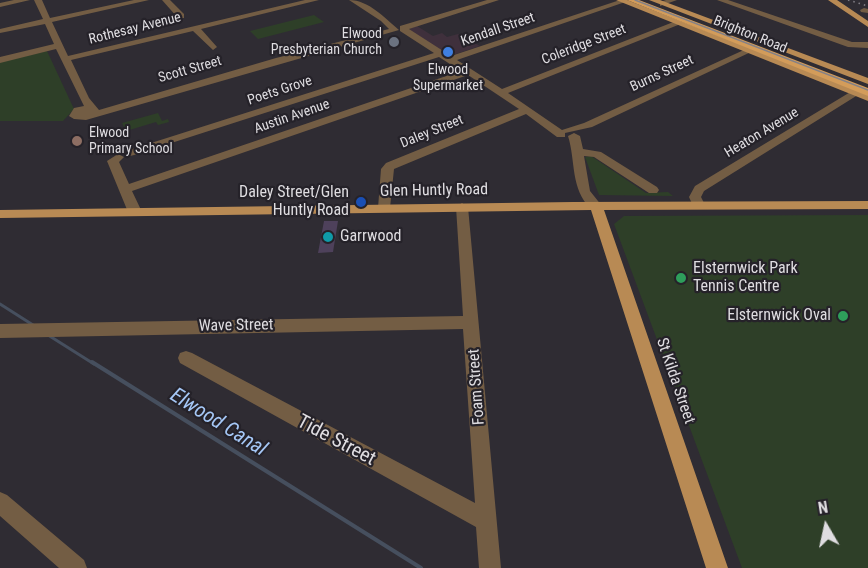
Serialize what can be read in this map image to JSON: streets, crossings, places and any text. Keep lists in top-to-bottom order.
{
  "streets": {
    "highway": ["Brighton Road"],
    "main road": ["Glen Huntly Road", "St Kilda Street"],
    "street": [
      "Rothesay Avenue",
      "Kendall Street",
      "Coleridge Street",
      "Scott Street",
      "Burns Street",
      "Poets Grove",
      "Austin Avenue",
      "Daley Street",
      "Heaton Avenue",
      "Wave Street",
      "Foam Street",
      "Tide Street"
    ]
  },
  "crossings": [
    ["Rothesay Avenue", "Scott Street"],
    ["Kendall Street", "Brighton Road"],
    ["Brighton Road", "Coleridge Street"],
    ["Brighton Road", "Burns Street"],
    ["Brighton Road", "Heaton Avenue"],
    ["Poets Grove", "Austin Avenue"],
    ["Daley Street", "Glen Huntly Road"],
    ["Heaton Avenue", "Glen Huntly Road"],
    ["Glen Huntly Road", "St Kilda Street"],
    ["Glen Huntly Road", "Foam Street"],
    ["Wave Street", "Foam Street"],
    ["Foam Street", "Tide Street"]
  ],
  "water": ["Elwood Canal"],
  "places": [
    "Elwood Presbyterian Church",
    "Elwood Supermarket",
    "Elwood Primary School",
    "Daley Street/Glen Huntly Road",
    "Garrwood",
    "Elsternwick Park Tennis Centre",
    "Elsternwick Oval"
  ],
  "north": "top"
}
